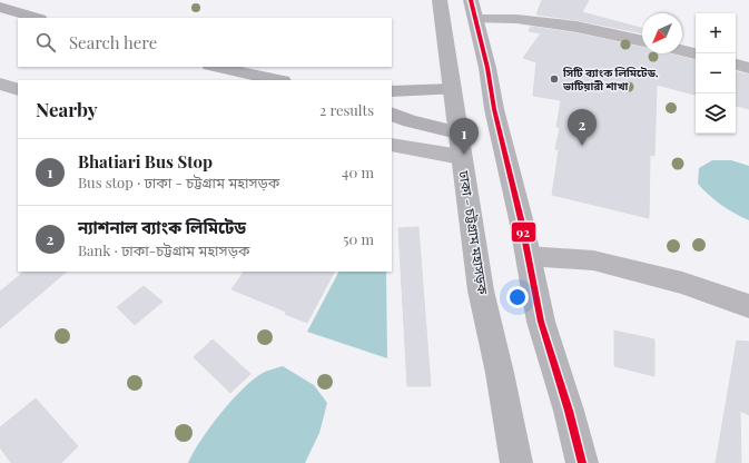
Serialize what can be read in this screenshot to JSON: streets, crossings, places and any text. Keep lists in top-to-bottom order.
{
  "streets": {
    "highway": ["ঢাকা - চট্টগ্রাম মহাসড়ক"]
  },
  "places": ["সিটি ব্যাংক লিমিটেড, ভাটিয়ারী শাখা"],
  "lines": ["transit line 92"],
  "north": "bottom left",
  "page": {
    "map_buttons": ["+", "−"],
    "search": "Search here",
    "heading": ["Nearby", "2 results"],
    "pins": ["2", "1"],
    "list": [
      {
        "mark": "1",
        "name": "Bhatiari Bus Stop",
        "note": "Bus stop · ঢাকা - চট্টগ্রাম মহাসড়ক",
        "value": "40 m"
      },
      {
        "mark": "2",
        "name": "ন্যাশনাল ব্যাংক লিমিটেড",
        "note": "Bank · ঢাকা-চট্টগ্রাম মহাসড়ক",
        "value": "50 m"
      }
    ]
  }
}
